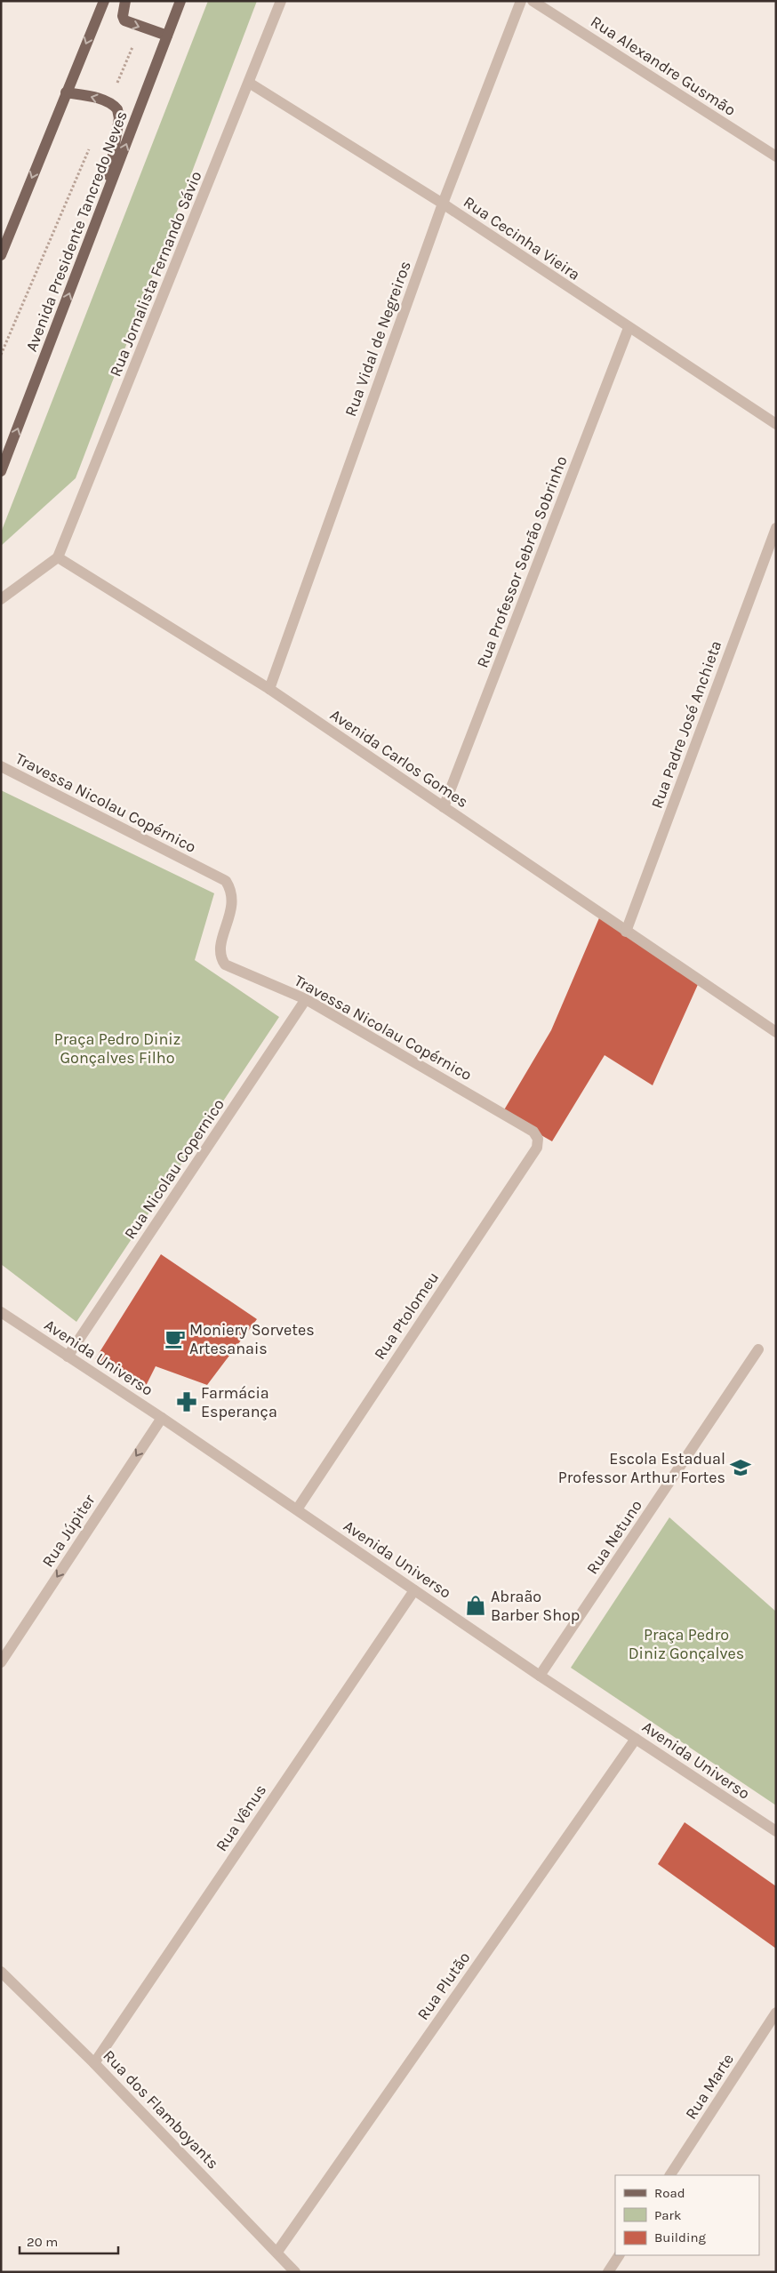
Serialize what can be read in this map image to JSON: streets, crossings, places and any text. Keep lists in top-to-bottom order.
{
  "streets": {
    "main road": ["Avenida Presidente Tancredo Neves"],
    "street": [
      "Rua Alexandre Gusmão",
      "Rua Cecinha Vieira",
      "Rua Jornalista Fernando Sávio",
      "Rua Vidal de Negreiros",
      "Rua Professor Sebrão Sobrinho",
      "Rua Padre José Anchieta",
      "Avenida Carlos Gomes",
      "Travessa Nicolau Copérnico",
      "Rua Nicolau Copernico",
      "Rua Ptolomeu",
      "Avenida Universo",
      "Rua Júpiter",
      "Rua Netuno",
      "Rua Vênus",
      "Rua Plutão",
      "Rua Marte",
      "Rua dos Flamboyants"
    ]
  },
  "crossings": [
    ["Rua Cecinha Vieira", "Rua Jornalista Fernando Sávio"],
    ["Rua Cecinha Vieira", "Rua Vidal de Negreiros"],
    ["Rua Cecinha Vieira", "Rua Professor Sebrão Sobrinho"],
    ["Rua Jornalista Fernando Sávio", "Avenida Carlos Gomes"],
    ["Rua Vidal de Negreiros", "Avenida Carlos Gomes"],
    ["Rua Professor Sebrão Sobrinho", "Avenida Carlos Gomes"],
    ["Rua Padre José Anchieta", "Avenida Carlos Gomes"],
    ["Travessa Nicolau Copérnico", "Rua Nicolau Copernico"],
    ["Travessa Nicolau Copérnico", "Rua Ptolomeu"],
    ["Rua Nicolau Copernico", "Avenida Universo"],
    ["Rua Ptolomeu", "Avenida Universo"],
    ["Avenida Universo", "Rua Júpiter"],
    ["Avenida Universo", "Rua Netuno"],
    ["Avenida Universo", "Rua Vênus"],
    ["Avenida Universo", "Rua Plutão"],
    ["Rua Vênus", "Rua dos Flamboyants"],
    ["Rua Plutão", "Rua dos Flamboyants"]
  ],
  "one_way": ["Rua Júpiter"],
  "parks": ["Praça Pedro Diniz Gonçalves Filho", "Praça Pedro Diniz Gonçalves"],
  "places": {
    "cafe": ["Moniery Sorvetes Artesanais"],
    "pharmacy": ["Farmácia Esperança"],
    "school or university": ["Escola Estadual Professor Arthur Fortes"],
    "shop": ["Abraão Barber Shop"]
  },
  "legend": ["Road", "Park", "Building"],
  "scale_bar": "20 m"
}
